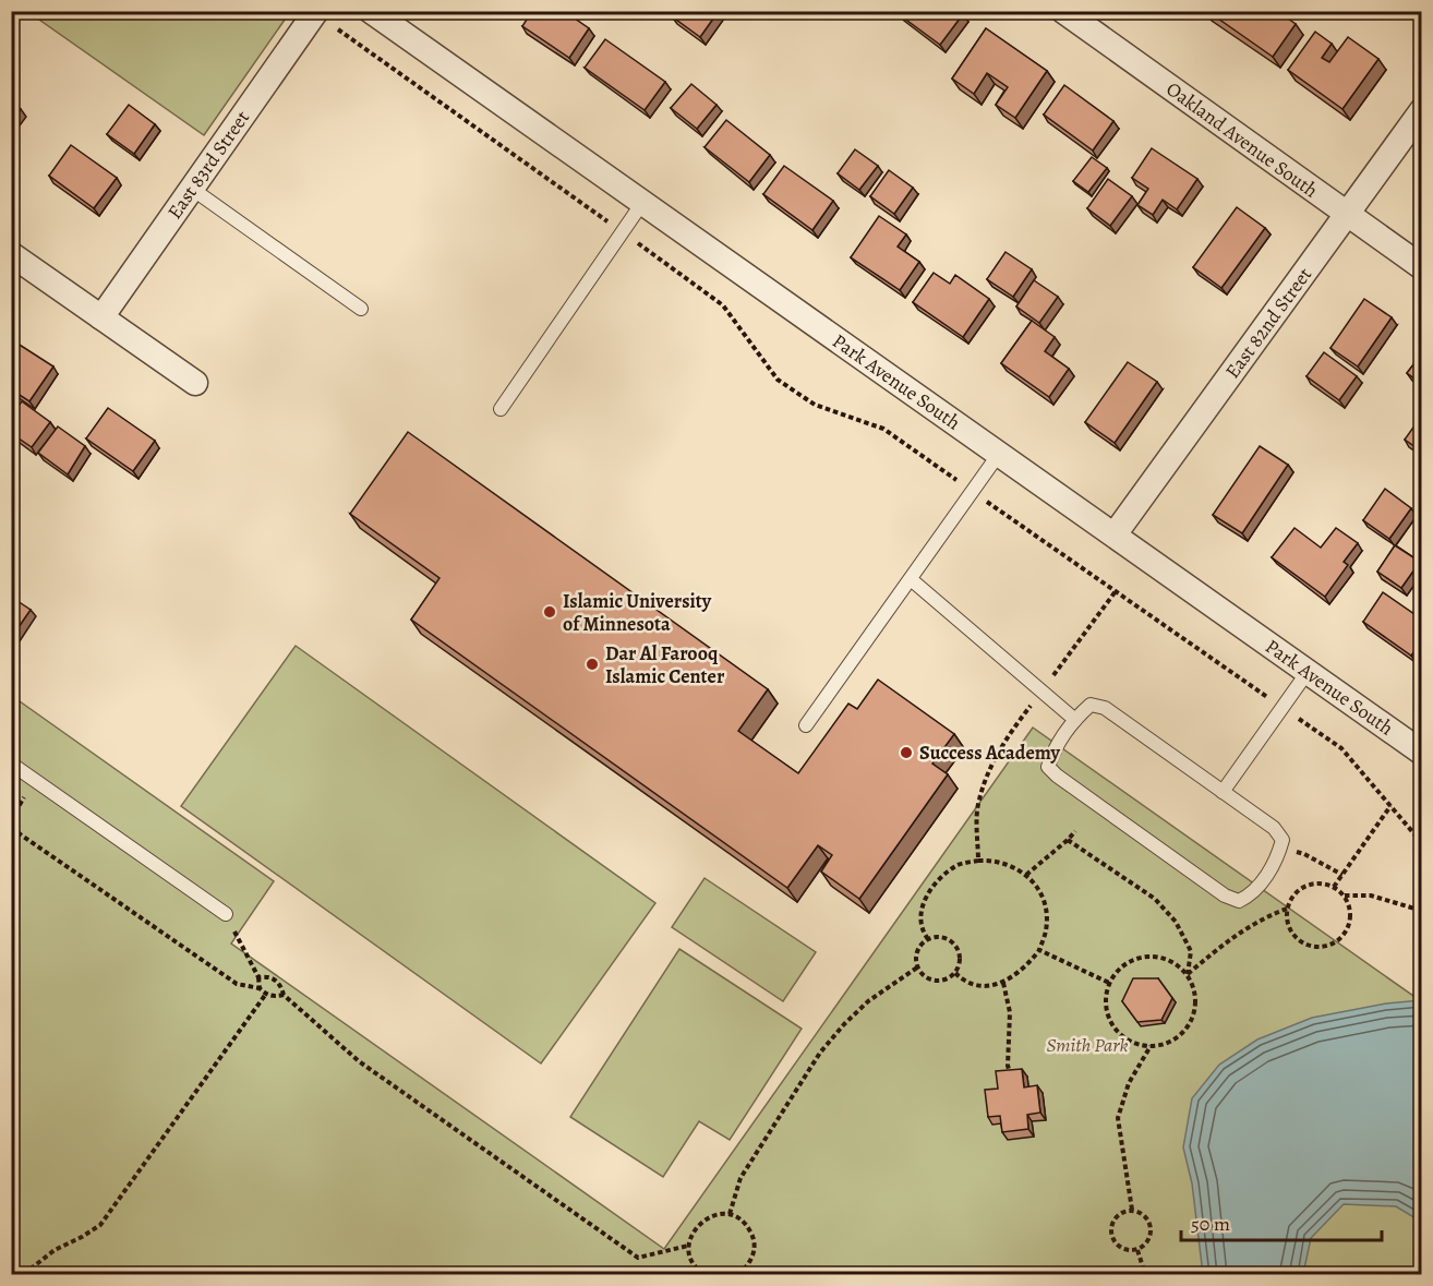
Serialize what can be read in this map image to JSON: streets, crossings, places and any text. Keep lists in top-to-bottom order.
{
  "streets": {
    "street": [
      "Oakland Avenue South",
      "East 83rd Street",
      "East 82nd Street",
      "Park Avenue South"
    ]
  },
  "crossings": [
    ["Oakland Avenue South", "East 82nd Street"],
    ["East 82nd Street", "Park Avenue South"]
  ],
  "parks": ["Smith Park"],
  "places": ["Islamic University of Minnesota", "Dar Al Farooq Islamic Center", "Success Academy"],
  "scale_bar": "50 m"
}
